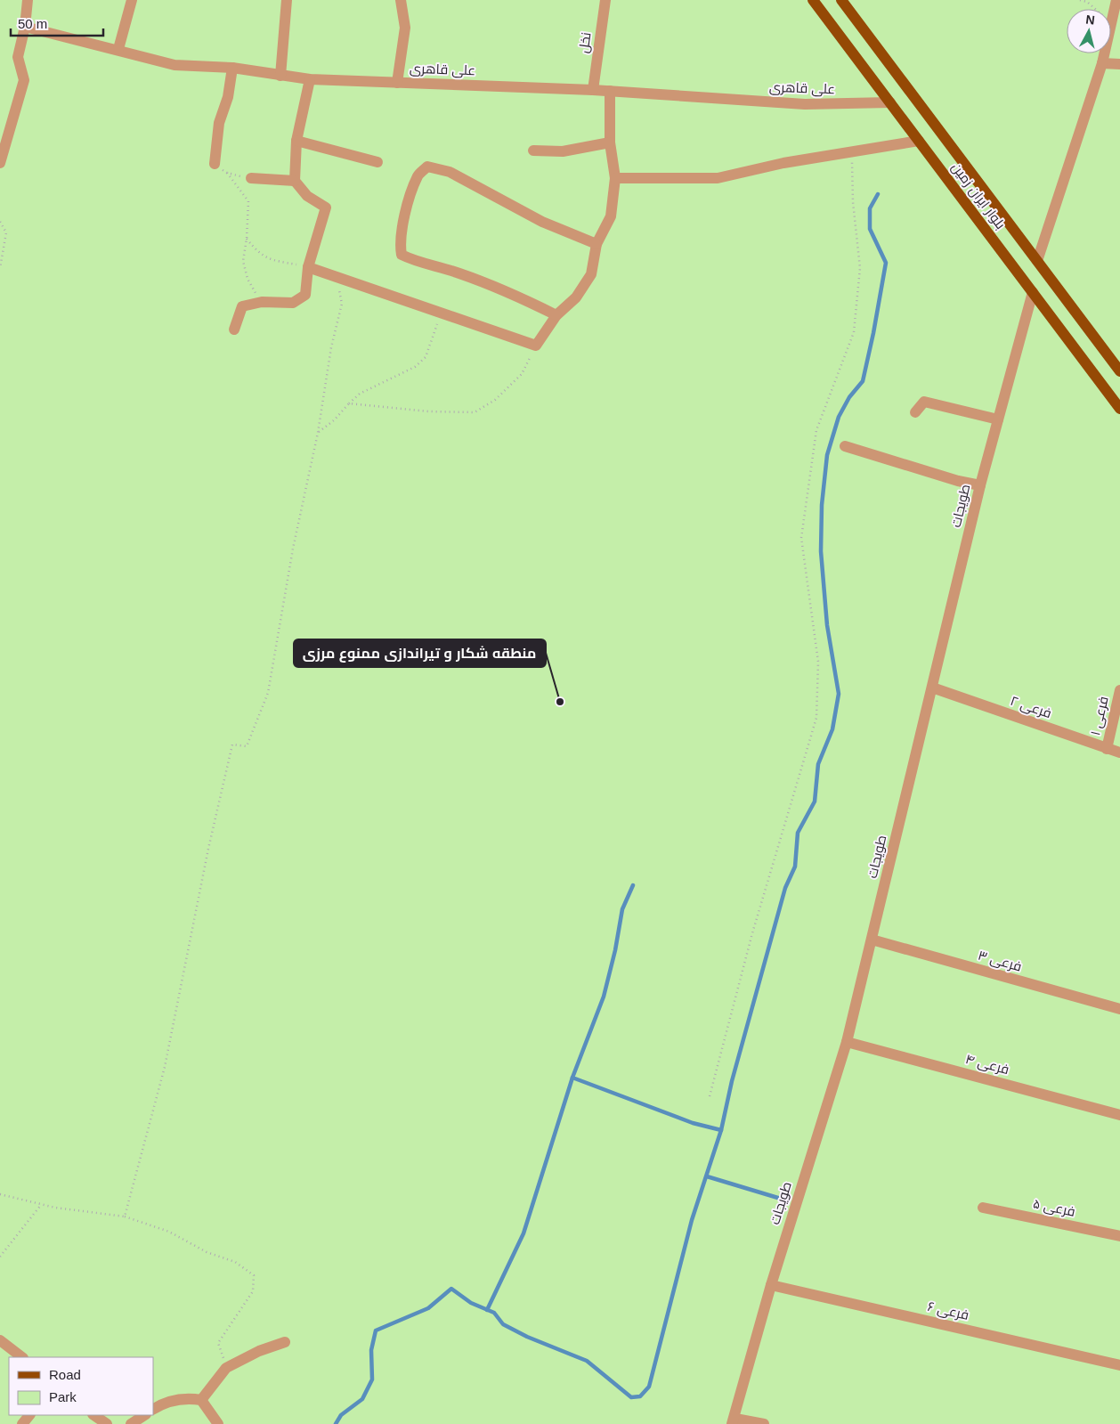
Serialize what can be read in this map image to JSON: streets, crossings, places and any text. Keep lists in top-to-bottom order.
{
  "streets": {
    "main road": ["بلوار ایران زمین"],
    "street": [
      "نخل",
      "علی قاهری",
      "طویجات",
      "فرعی ۲",
      "فرعی ۱",
      "فرعی ۳",
      "فرعی ۴",
      "فرعی ۵",
      "فرعی ۶"
    ]
  },
  "crossings": [
    ["نخل", "علی قاهری"],
    ["علی قاهری", "بلوار ایران زمین"],
    ["بلوار ایران زمین", "طویجات"],
    ["طویجات", "فرعی ۲"],
    ["طویجات", "فرعی ۳"],
    ["طویجات", "فرعی ۴"],
    ["طویجات", "فرعی ۶"],
    ["فرعی ۲", "فرعی ۱"]
  ],
  "places": ["منطقه شکار و تیراندازی ممنوع مرزی"],
  "legend": ["Road", "Park"],
  "scale_bar": "50 m",
  "north": "top"
}
